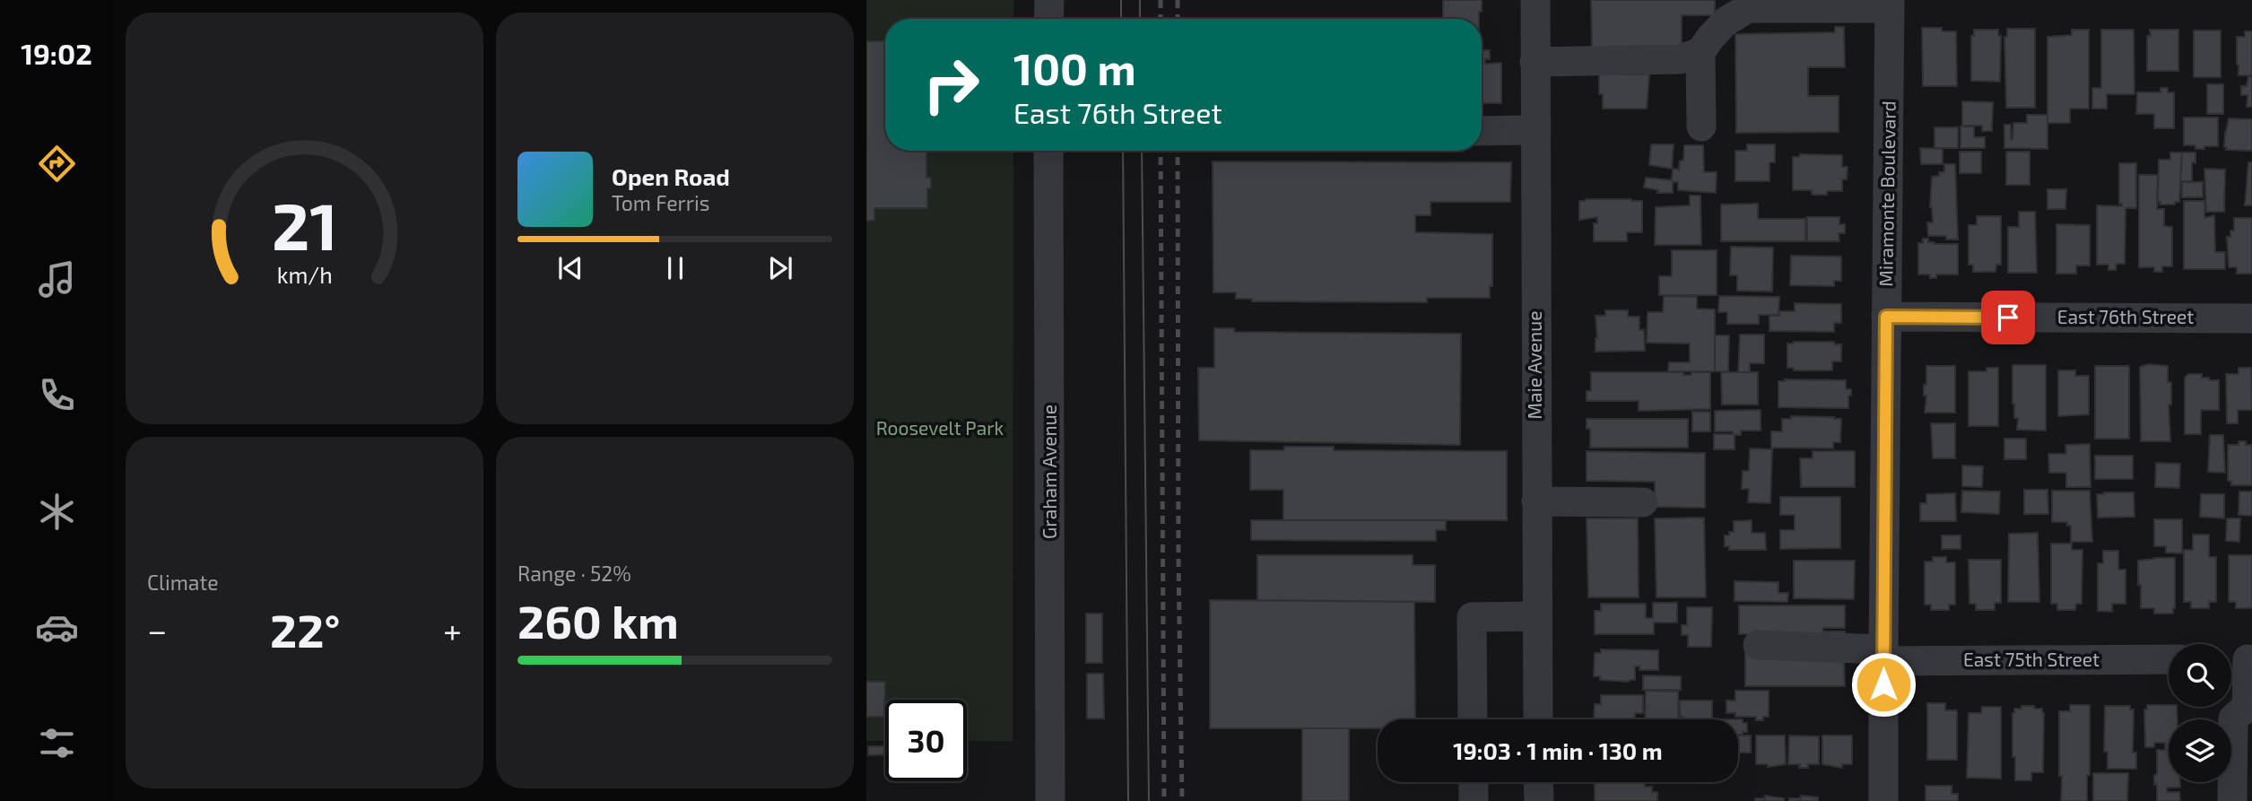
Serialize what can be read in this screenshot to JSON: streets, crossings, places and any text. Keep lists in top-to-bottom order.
{
  "streets": {
    "street": [
      "Miramonte Boulevard",
      "East 76th Street",
      "Maie Avenue",
      "Graham Avenue",
      "East 75th Street"
    ]
  },
  "crossings": [
    ["Miramonte Boulevard", "East 76th Street"],
    ["Miramonte Boulevard", "East 75th Street"]
  ],
  "parks": ["Roosevelt Park"],
  "page": {
    "tabs": "19:02",
    "turn": ["100 m", "East 76th Street"],
    "song": ["Open Road", "Tom Ferris"],
    "tile": [
      "Climate",
      ["Range · 52%", "260 km"]
    ],
    "heat": ["−", "22°", "+"],
    "limit": "30",
    "trip": "19:03 · 1 min · 130 m",
    "gauge": ["21", "km/h"]
  }
}
